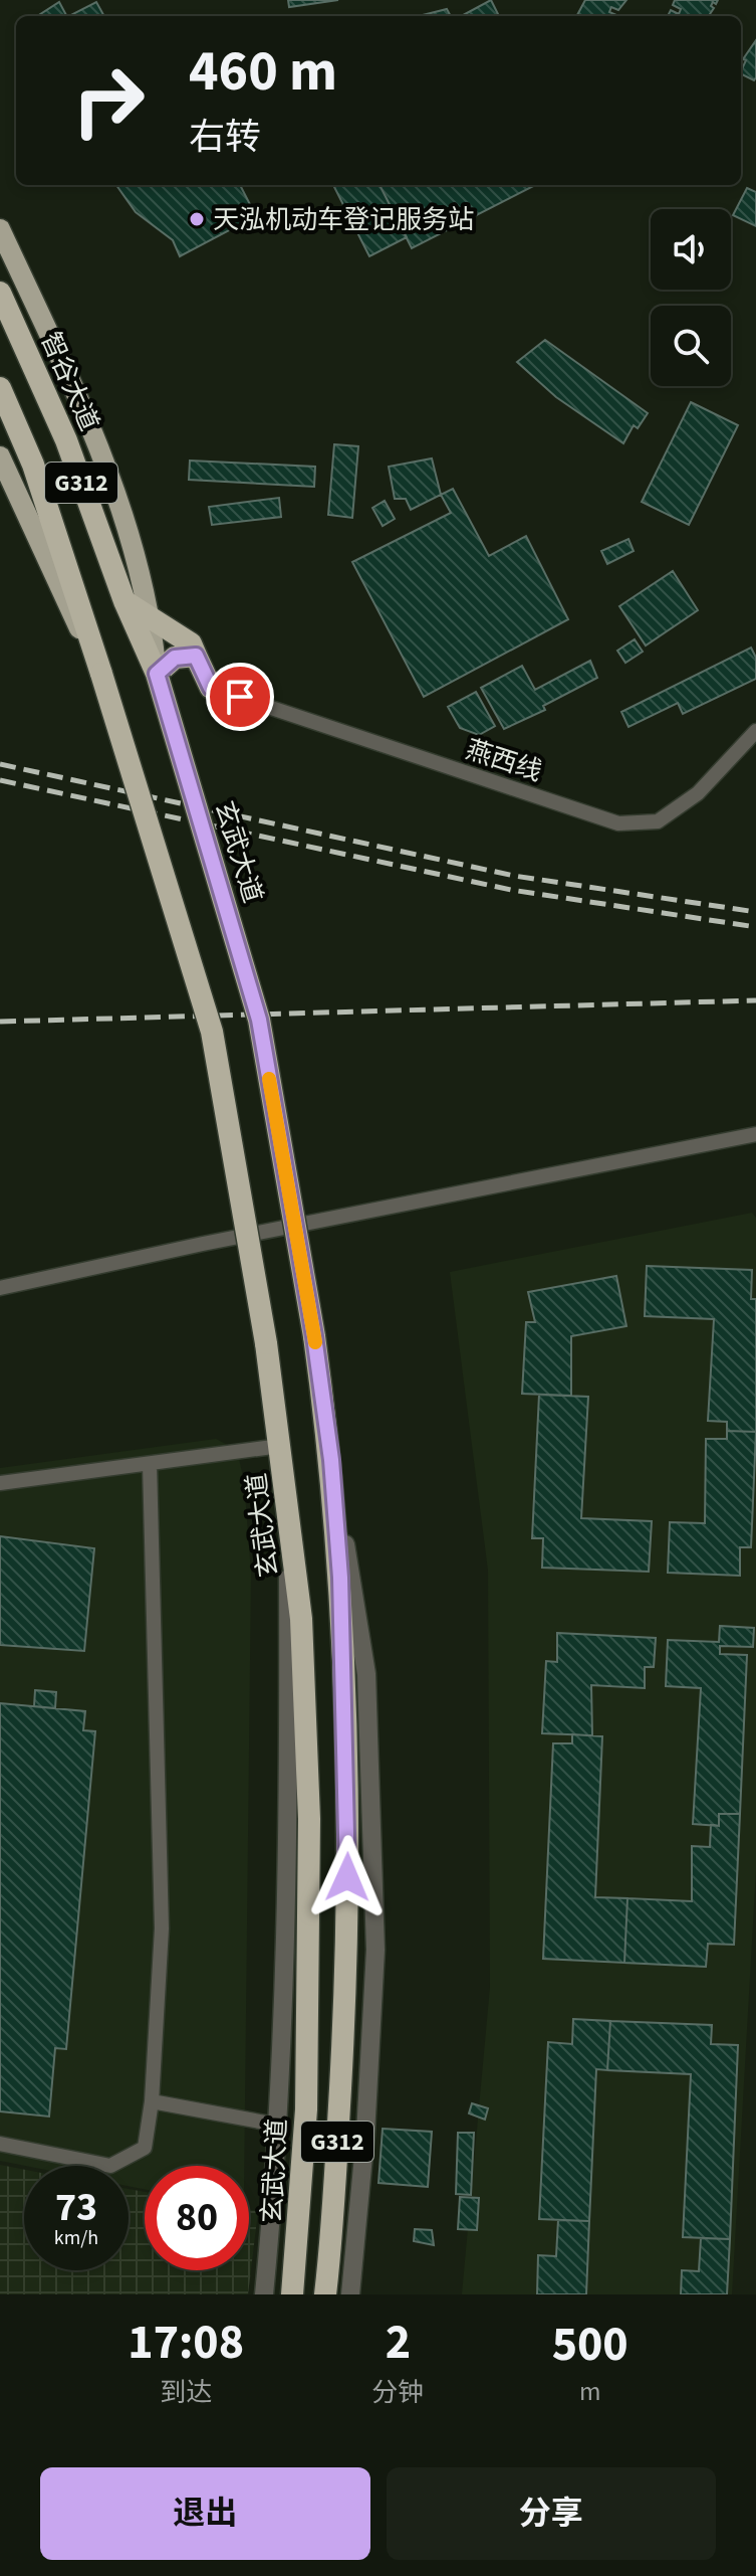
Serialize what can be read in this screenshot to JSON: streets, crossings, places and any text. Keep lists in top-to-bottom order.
{
  "streets": {
    "highway": ["智谷大道", "G312", "玄武大道"],
    "street": ["燕西线"]
  },
  "crossings": [
    ["智谷大道", "玄武大道"],
    ["G312", "玄武大道"]
  ],
  "places": ["天泓机动车登记服务站"],
  "page": {
    "turn": ["460 m", "右转"],
    "speed": "73 km/h",
    "limit": "80",
    "eta": [
      "17:08",
      "到达",
      "2",
      "分钟",
      "500",
      "m"
    ],
    "buttons": ["退出", "分享"]
  }
}
